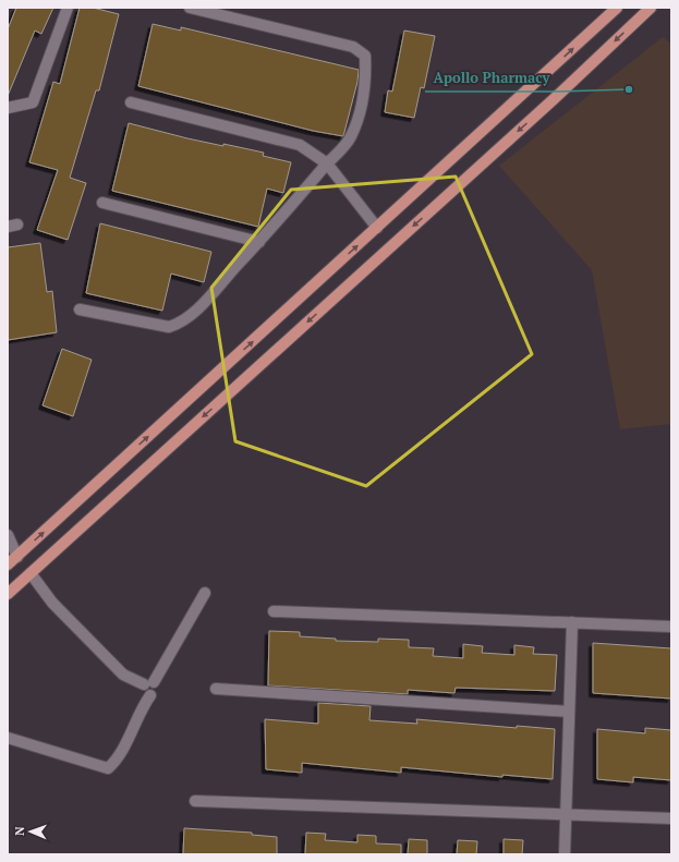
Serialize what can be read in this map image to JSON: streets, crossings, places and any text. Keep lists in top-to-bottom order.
{
  "places": ["Apollo Pharmacy"],
  "north": "left"
}
